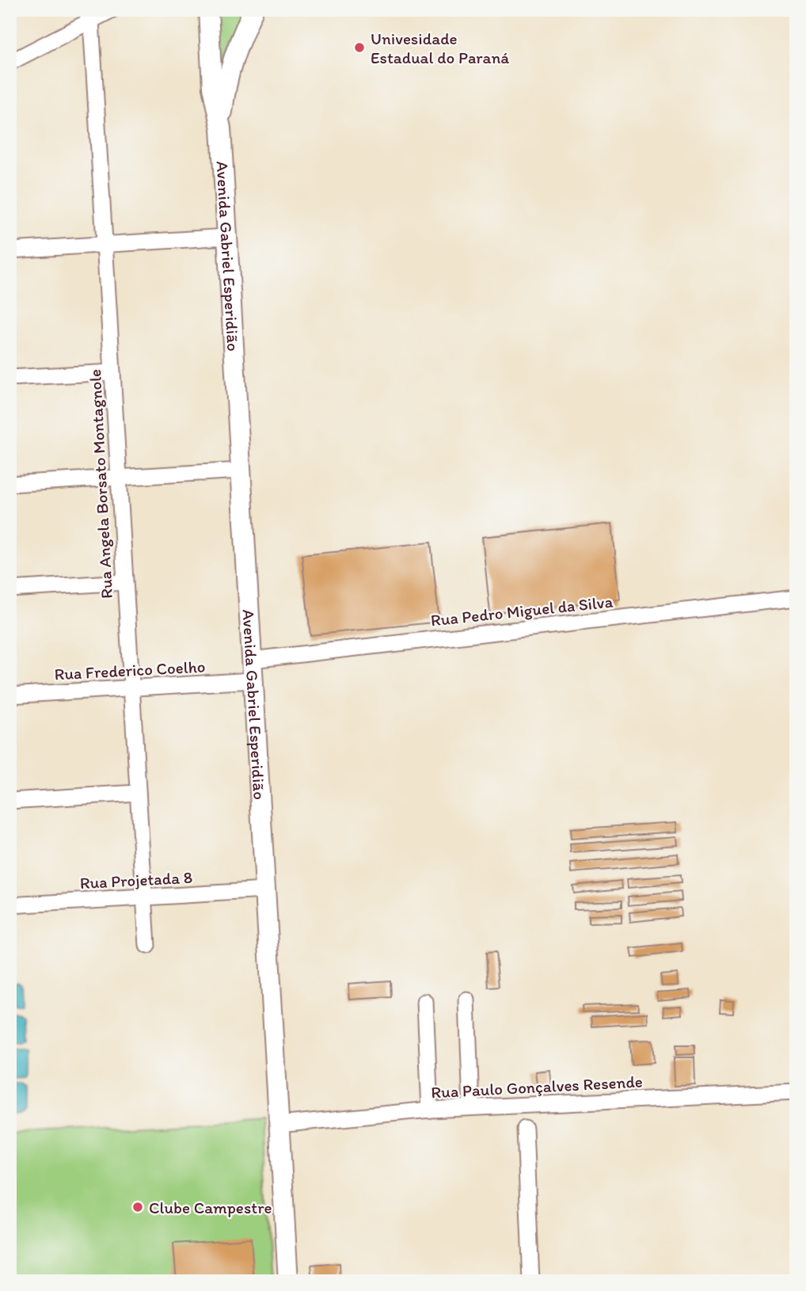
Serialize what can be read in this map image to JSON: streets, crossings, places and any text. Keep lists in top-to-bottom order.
{
  "streets": {
    "main road": ["Avenida Gabriel Esperidião"],
    "street": [
      "Rua Angela Borsato Montagnole",
      "Rua Pedro Miguel da Silva",
      "Rua Frederico Coelho",
      "Rua Projetada 8",
      "Rua Paulo Gonçalves Resende"
    ]
  },
  "crossings": [
    ["Avenida Gabriel Esperidião", "Rua Pedro Miguel da Silva"],
    ["Avenida Gabriel Esperidião", "Rua Frederico Coelho"],
    ["Avenida Gabriel Esperidião", "Rua Projetada 8"],
    ["Avenida Gabriel Esperidião", "Rua Paulo Gonçalves Resende"],
    ["Rua Angela Borsato Montagnole", "Rua Frederico Coelho"],
    ["Rua Angela Borsato Montagnole", "Rua Projetada 8"]
  ],
  "places": ["Univesidade Estadual do Paraná", "Clube Campestre"]
}
